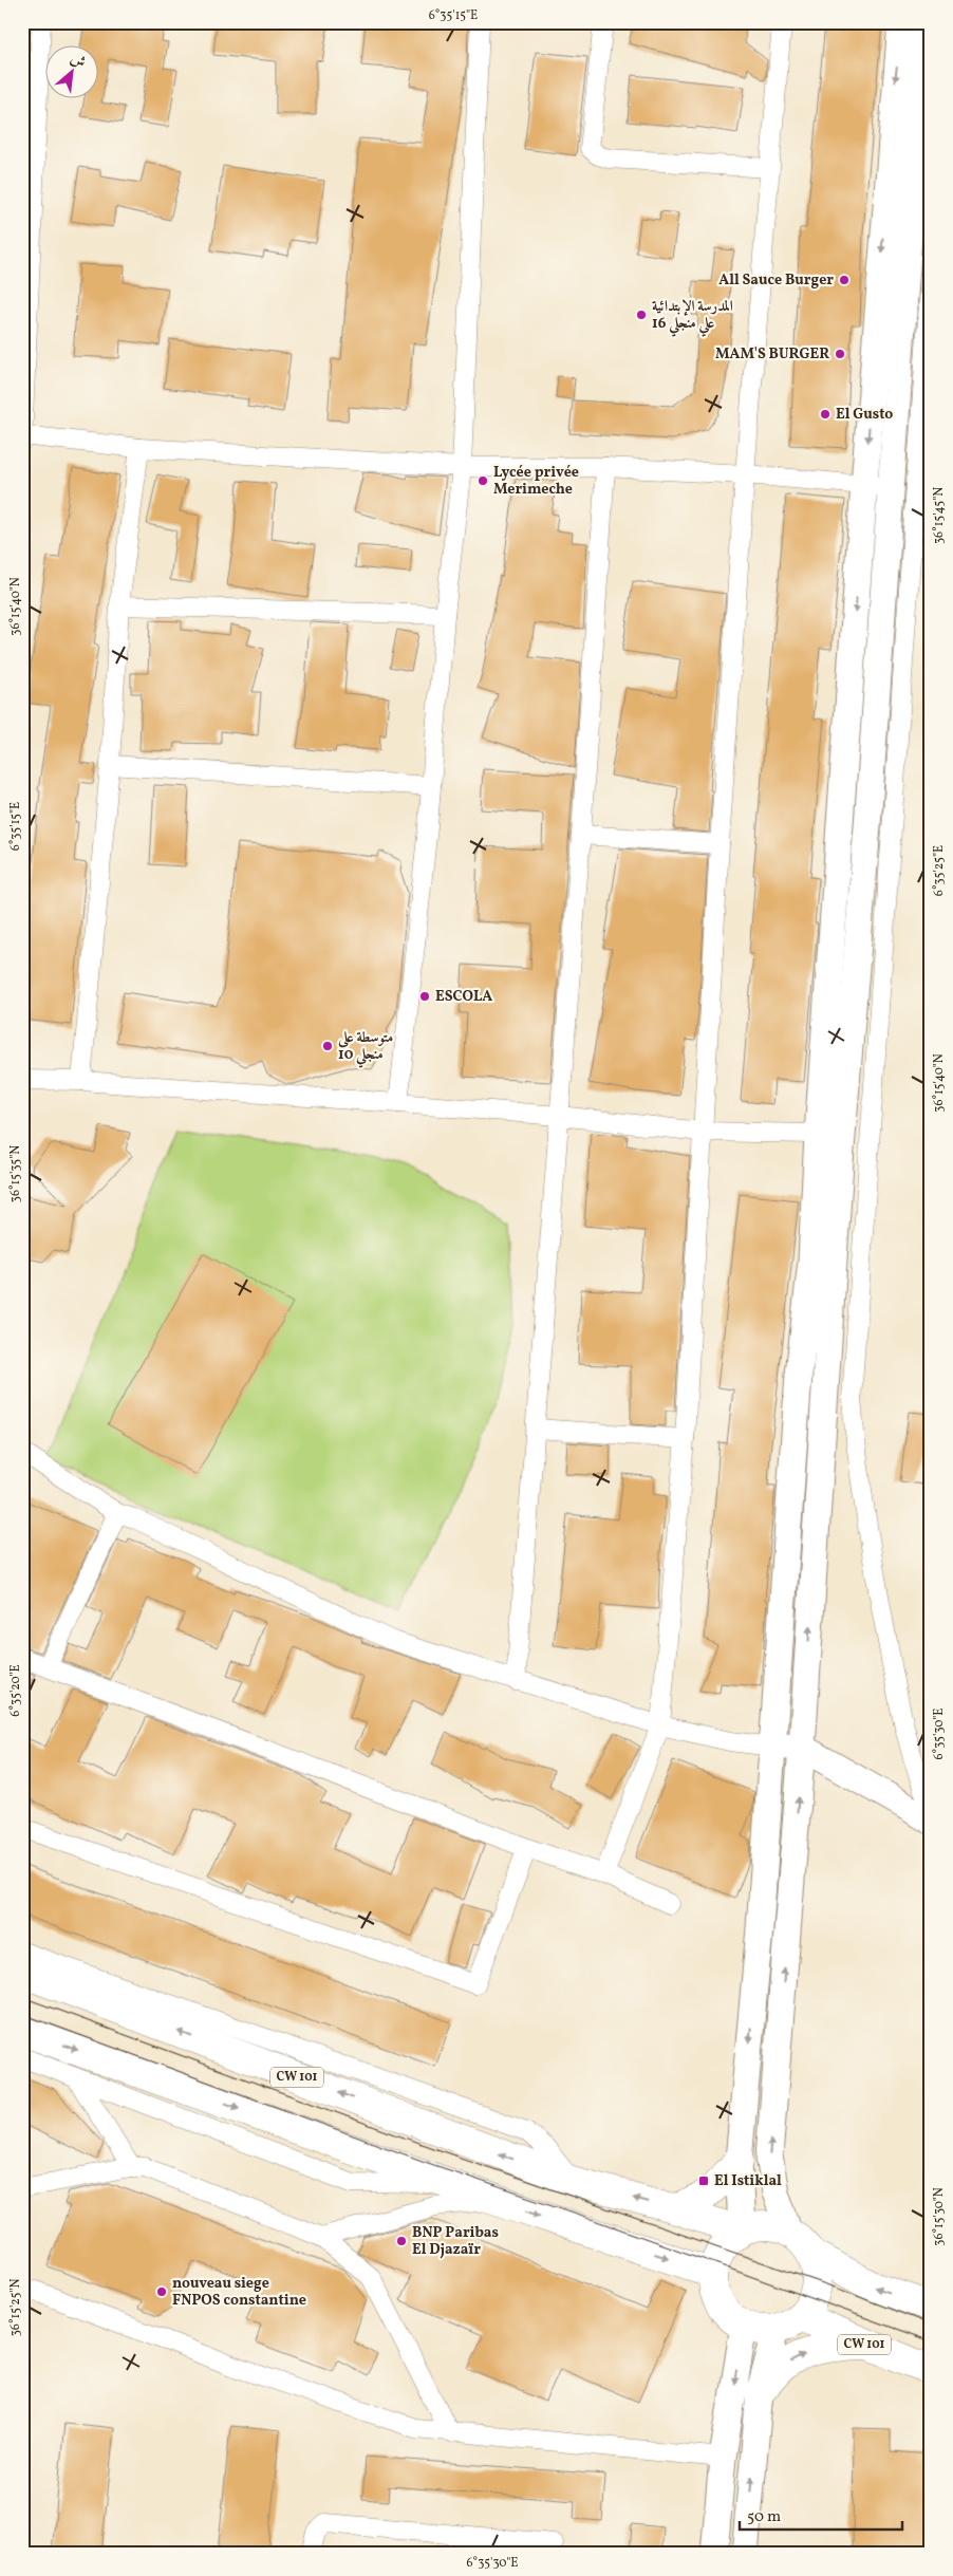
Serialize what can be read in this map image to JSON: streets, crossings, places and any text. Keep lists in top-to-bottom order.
{
  "streets": {
    "main road": ["CW 101"]
  },
  "places": {
    "other": [
      "All Sauce Burger",
      "المدرسة الإبتدائية علي منجلي 16",
      "MAM'S BURGER",
      "El Gusto",
      "Lycée privée Merimeche",
      "ESCOLA",
      "متوسطة علي منجلي 10",
      "BNP Paribas El Djazaïr",
      "nouveau siege FNPOS constantine"
    ],
    "transit": ["El Istiklal"]
  },
  "scale_bar": "50 m",
  "north": "top right",
  "coordinates": [
    "6°35'15\"E",
    "36°15'45\"N",
    "36°15'40\"N",
    "6°35'25\"E",
    "36°15'35\"N",
    "6°35'20\"E",
    "6°35'30\"E",
    "36°15'30\"N",
    "36°15'25\"N"
  ]
}
